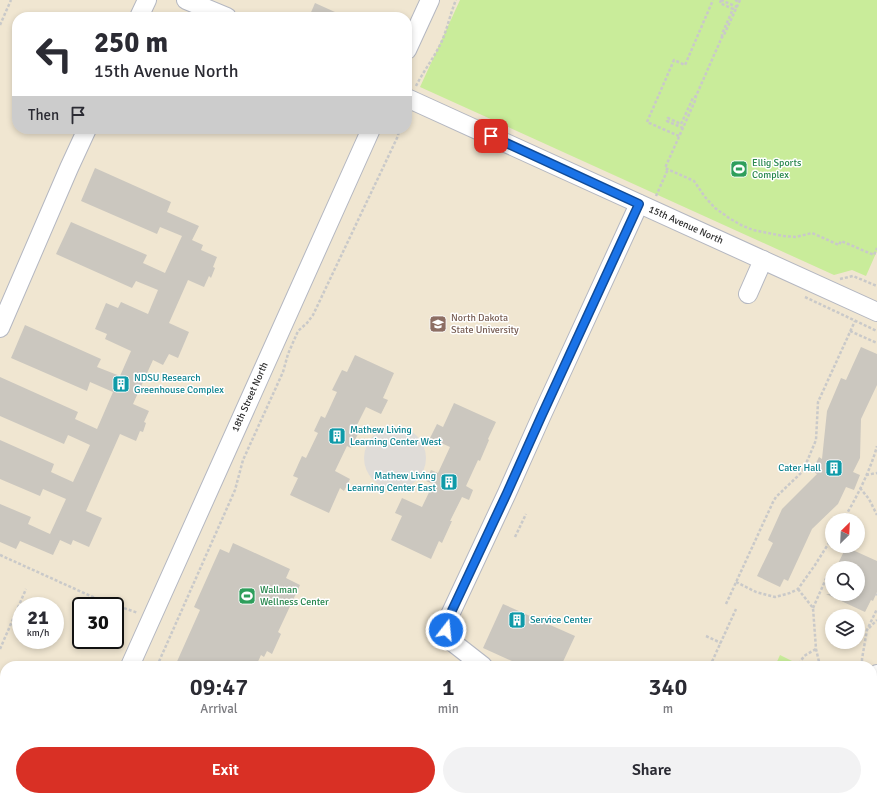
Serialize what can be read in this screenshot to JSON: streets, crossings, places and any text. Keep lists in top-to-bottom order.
{
  "streets": {
    "street": ["15th Avenue North", "18th Street North"]
  },
  "places": {
    "sports": ["Ellig Sports Complex", "Wallman Wellness Center"],
    "school or university": ["North Dakota State University"],
    "building": [
      "NDSU Research Greenhouse Complex",
      "Mathew Living Learning Center West",
      "Cater Hall",
      "Mathew Living Learning Center East",
      "Service Center"
    ]
  },
  "north": "top right",
  "page": {
    "turn": ["250 m", "15th Avenue North"],
    "then": "Then",
    "speed": "21 km/h",
    "limit": "30",
    "eta": [
      "09:47",
      "Arrival",
      "1",
      "min",
      "340",
      "m"
    ],
    "buttons": ["Exit", "Share"]
  }
}
